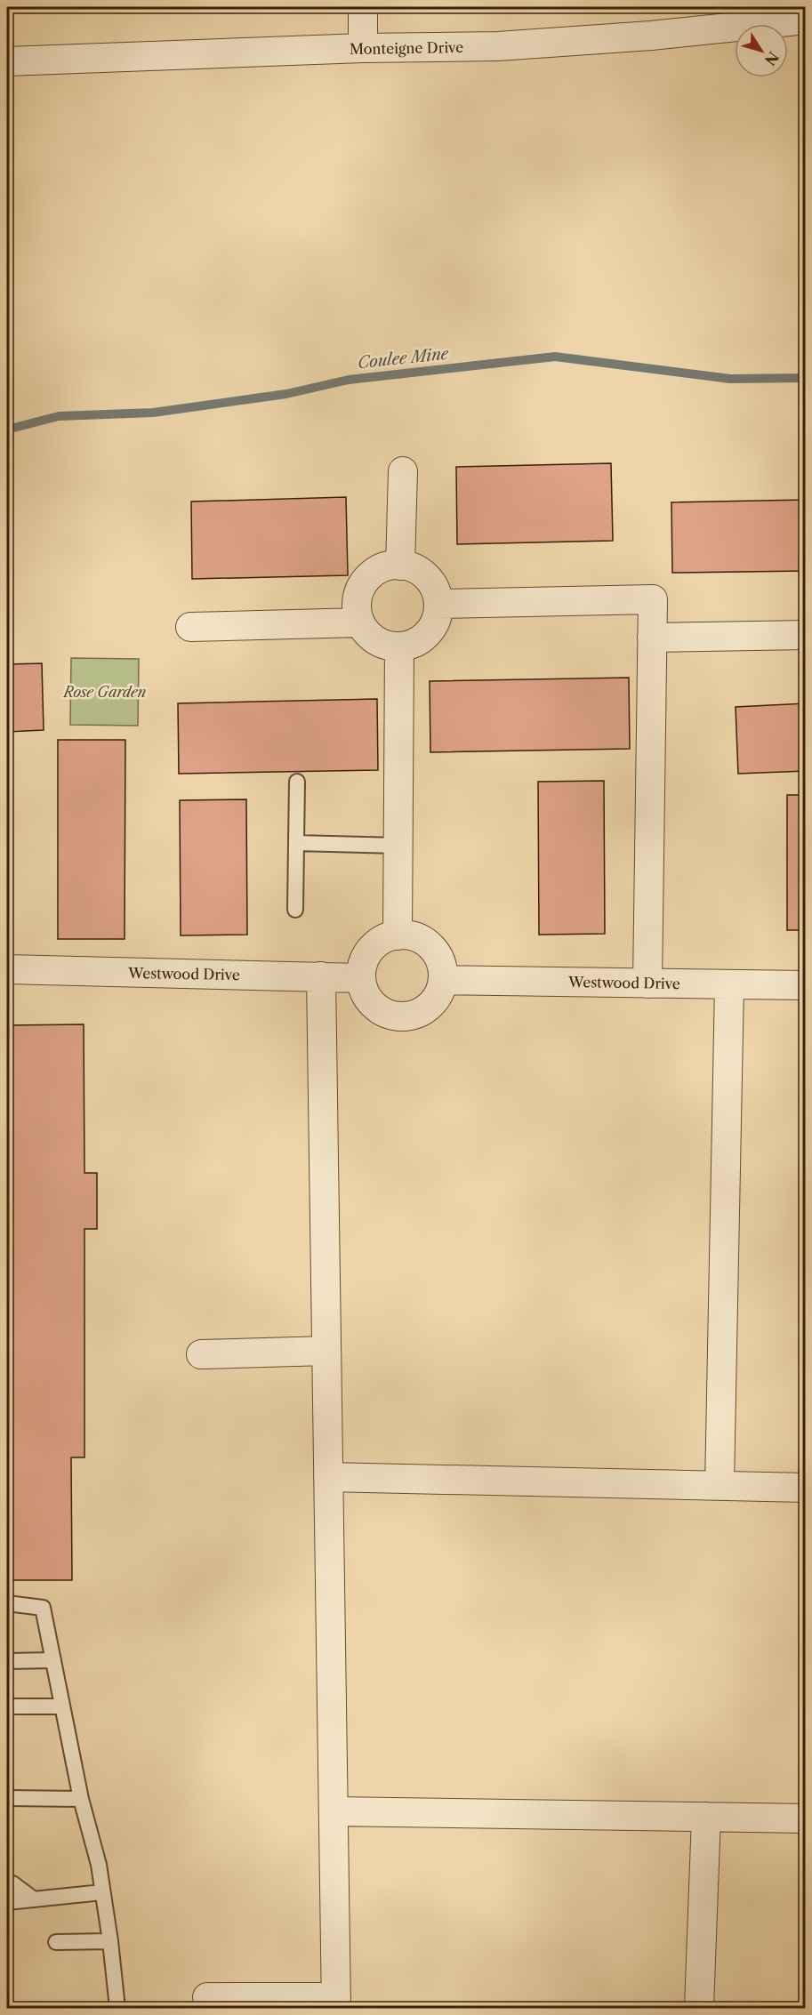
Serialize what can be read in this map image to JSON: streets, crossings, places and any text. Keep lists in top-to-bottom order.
{
  "streets": {
    "street": ["Monteigne Drive", "Westwood Drive"]
  },
  "water": ["Coulee Mine"],
  "parks": ["Rose Garden"],
  "north": "bottom right"
}
